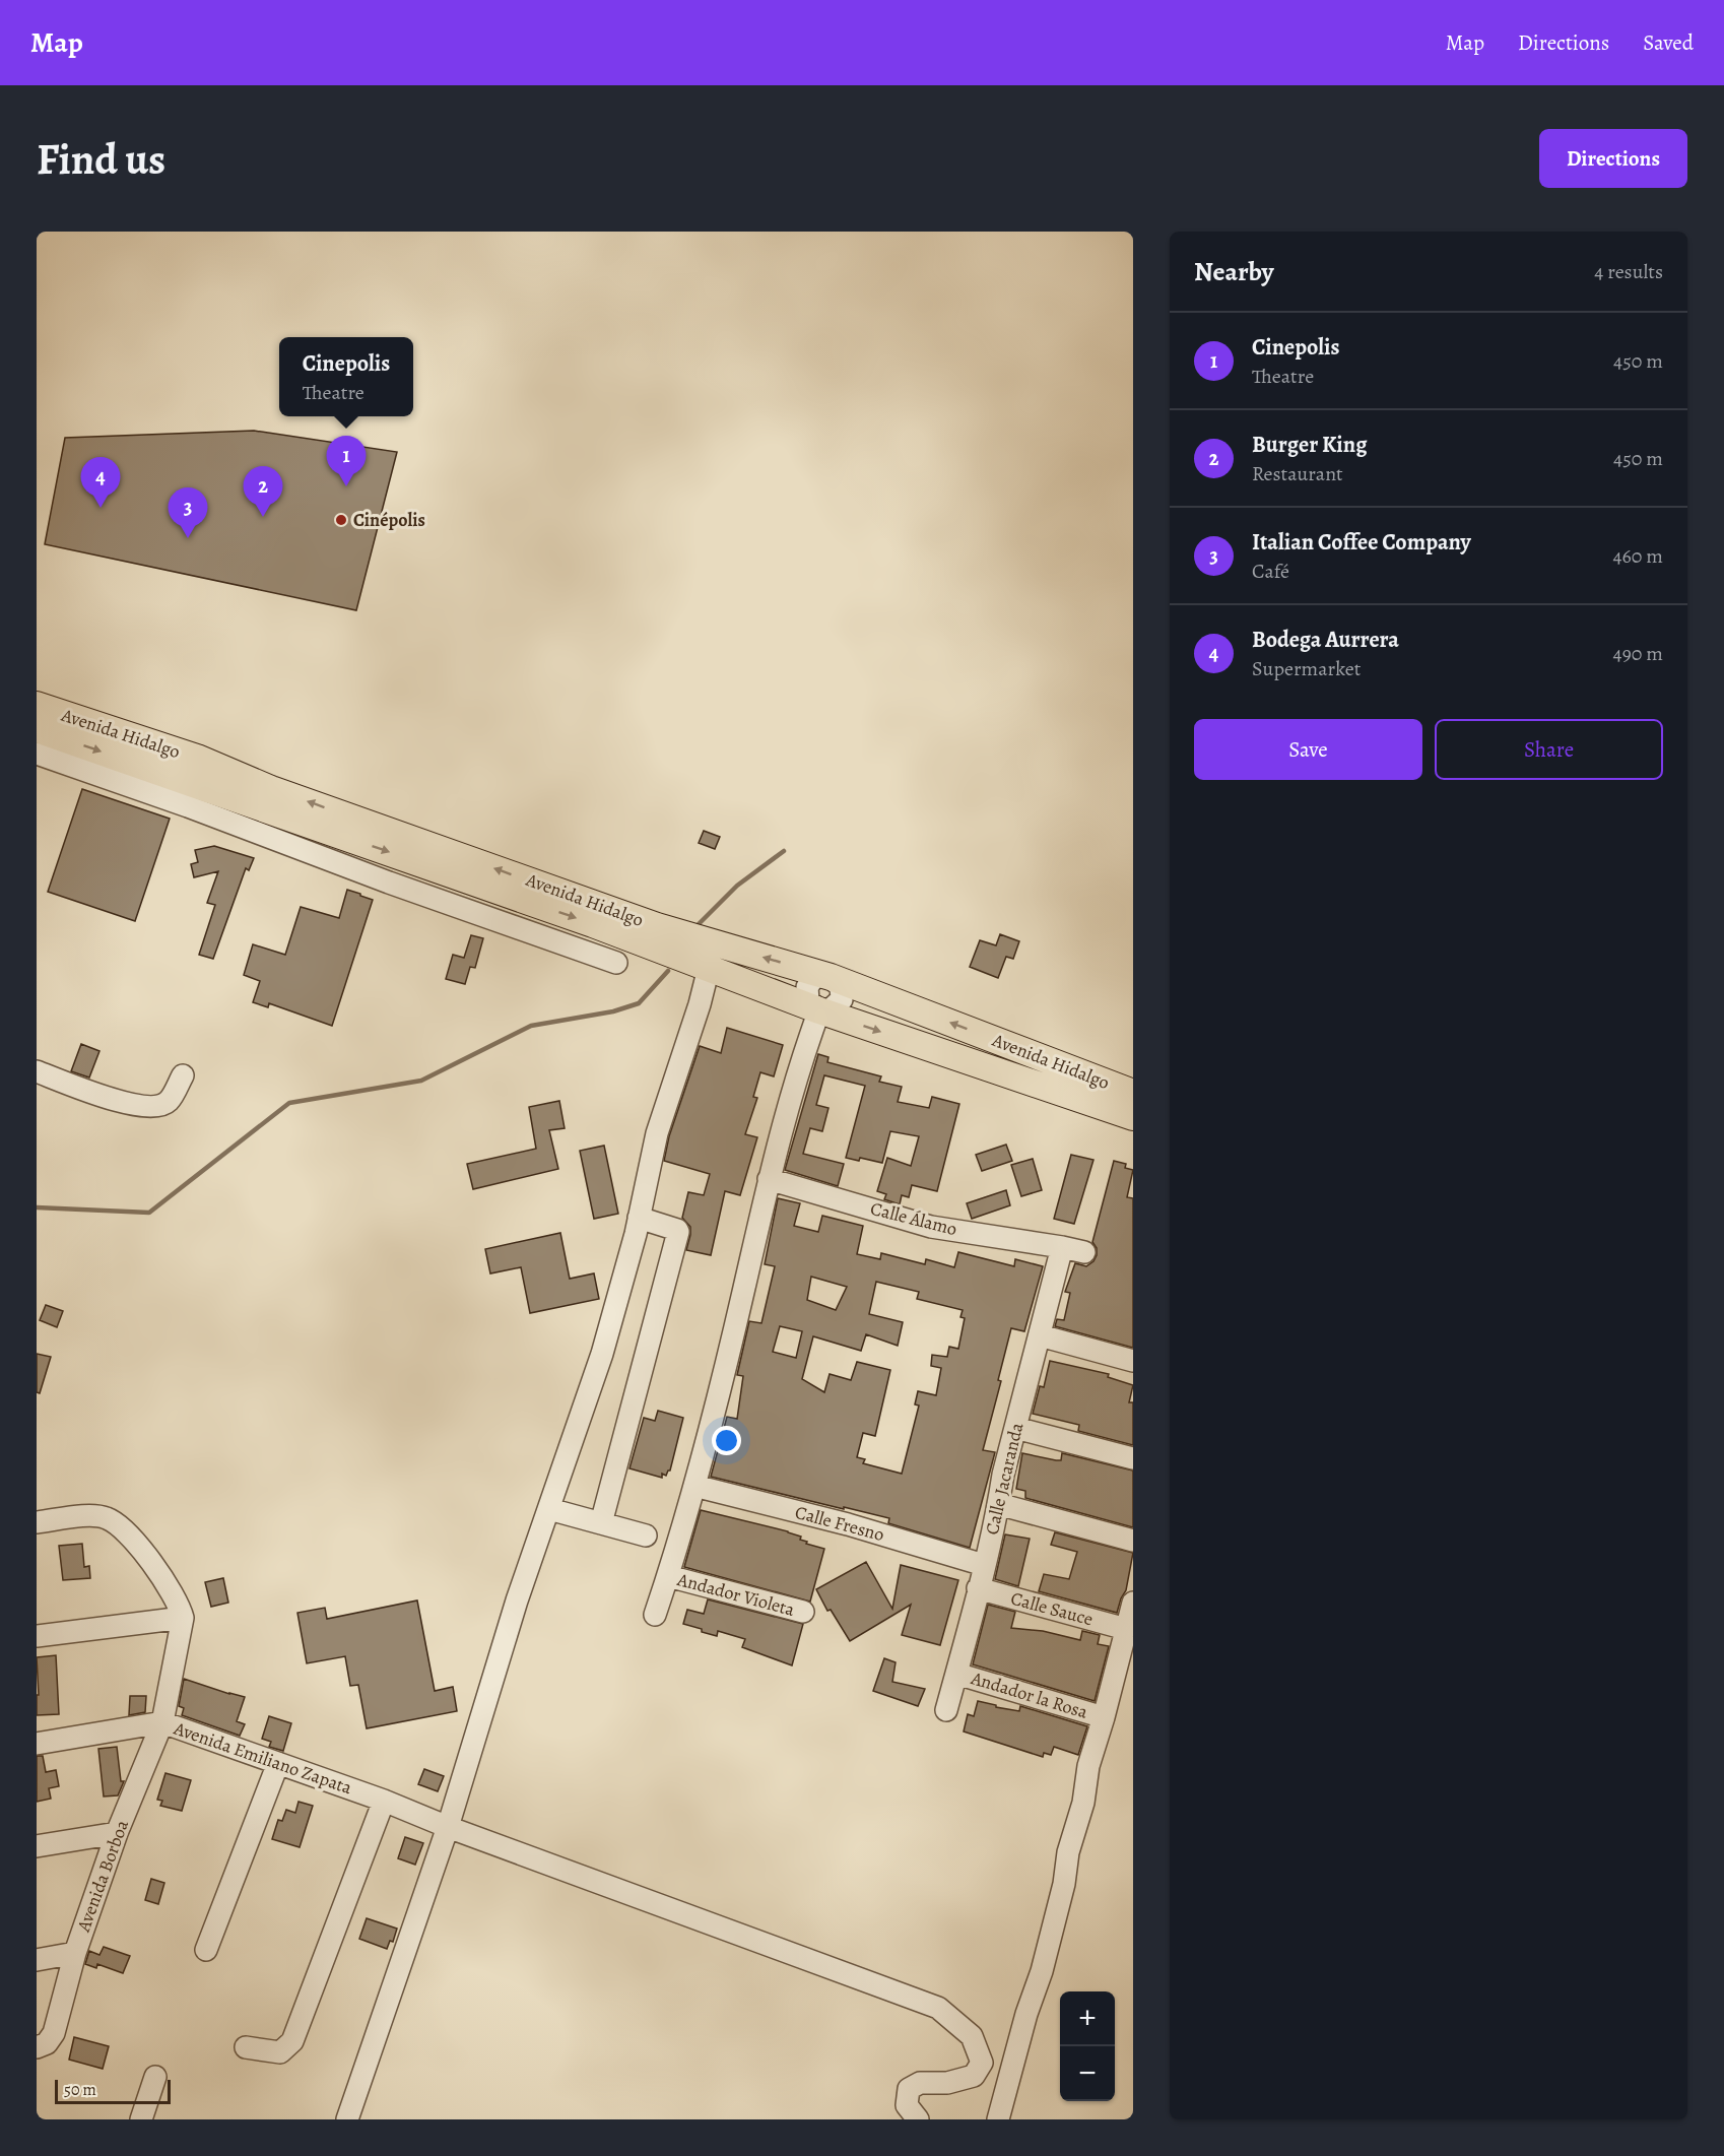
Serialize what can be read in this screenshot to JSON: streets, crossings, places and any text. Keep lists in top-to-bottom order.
{
  "streets": {
    "main road": ["Avenida Hidalgo"],
    "street": [
      "Calle Álamo",
      "Calle Jacaranda",
      "Calle Fresno",
      "Andador Violeta",
      "Calle Sauce",
      "Andador la Rosa",
      "Avenida Emiliano Zapata",
      "Avenida Borboa"
    ]
  },
  "crossings": [
    ["Calle Álamo", "Calle Jacaranda"],
    ["Calle Jacaranda", "Calle Fresno"],
    ["Calle Jacaranda", "Calle Sauce"],
    ["Calle Jacaranda", "Andador la Rosa"],
    ["Avenida Emiliano Zapata", "Avenida Borboa"]
  ],
  "places": ["Cinépolis"],
  "scale_bar": "50 m",
  "page": {
    "header": "Map",
    "nav": ["Map", "Directions", "Saved"],
    "buttons": [
      "Directions",
      ["Save", "Share"]
    ],
    "title": "Find us",
    "heading": ["Nearby", "4 results"],
    "list": [
      {
        "mark": "1",
        "name": "Cinepolis",
        "note": "Theatre",
        "value": "450 m"
      },
      {
        "mark": "2",
        "name": "Burger King",
        "note": "Restaurant",
        "value": "450 m"
      },
      {
        "mark": "3",
        "name": "Italian Coffee Company",
        "note": "Café",
        "value": "460 m"
      },
      {
        "mark": "4",
        "name": "Bodega Aurrera",
        "note": "Supermarket",
        "value": "490 m"
      }
    ],
    "popup": ["Cinepolis", "Theatre"],
    "pins": [
      "1",
      "4",
      "2",
      "3"
    ],
    "map_buttons": ["+", "−"],
    "scale": "50 m"
  }
}
